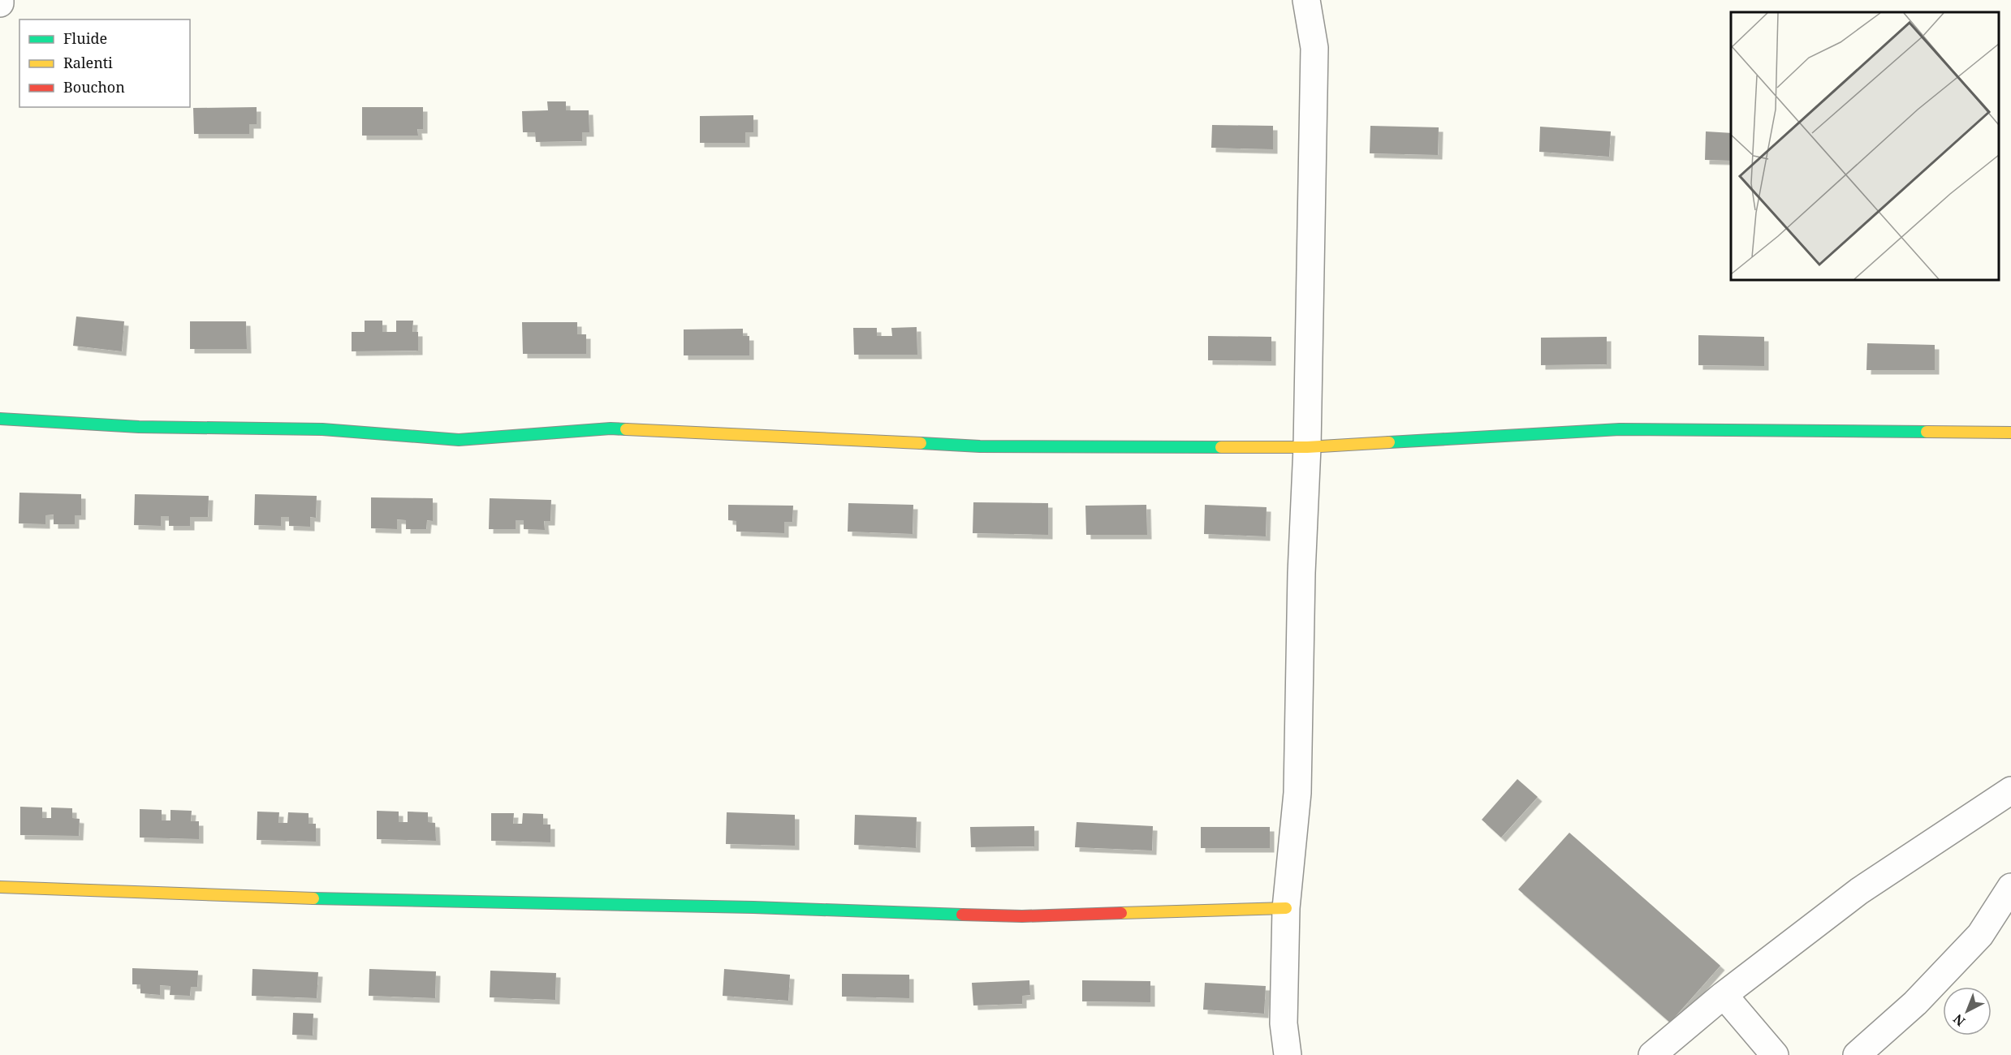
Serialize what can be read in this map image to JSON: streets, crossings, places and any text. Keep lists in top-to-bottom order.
{
  "legend": ["Fluide", "Ralenti", "Bouchon"],
  "north": "bottom left"
}
